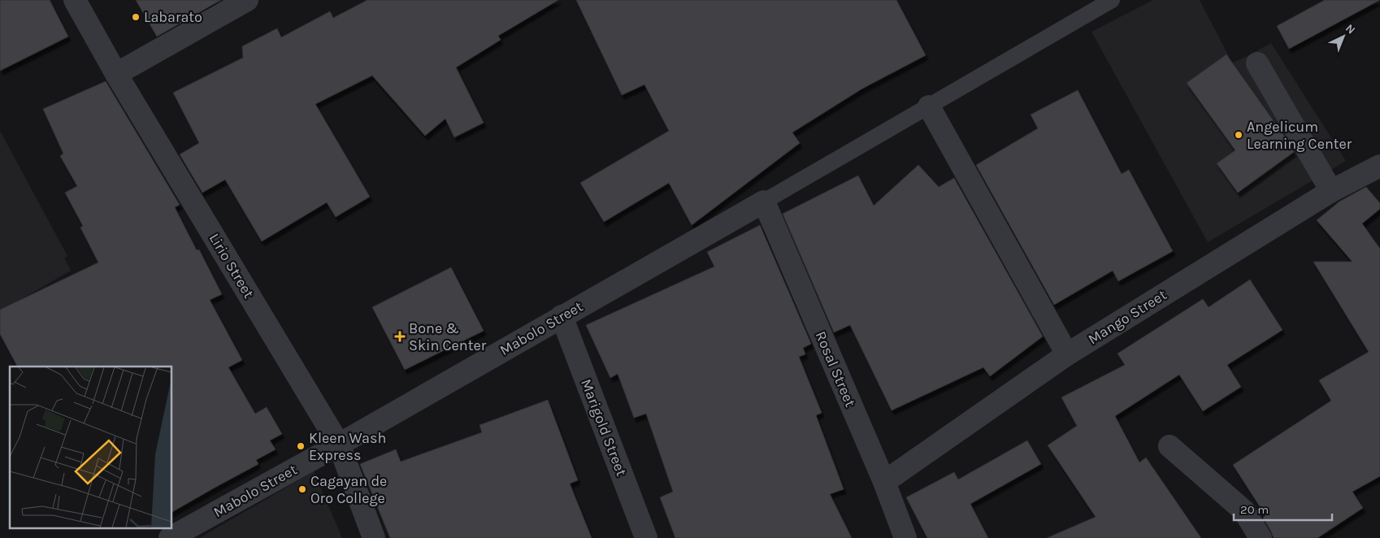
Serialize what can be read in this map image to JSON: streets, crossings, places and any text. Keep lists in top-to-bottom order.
{
  "streets": {
    "street": [
      "Lirio Street",
      "Mango Street",
      "Mabolo Street",
      "Rosal Street",
      "Marigold Street"
    ]
  },
  "crossings": [
    ["Lirio Street", "Mabolo Street"],
    ["Mango Street", "Rosal Street"],
    ["Mabolo Street", "Rosal Street"],
    ["Mabolo Street", "Marigold Street"]
  ],
  "places": {
    "other": [
      "Labarato",
      "Angelicum Learning Center",
      "Kleen Wash Express",
      "Cagayan de Oro College"
    ],
    "health": ["Bone & Skin Center"]
  },
  "scale_bar": "20 m",
  "north": "top right"
}
